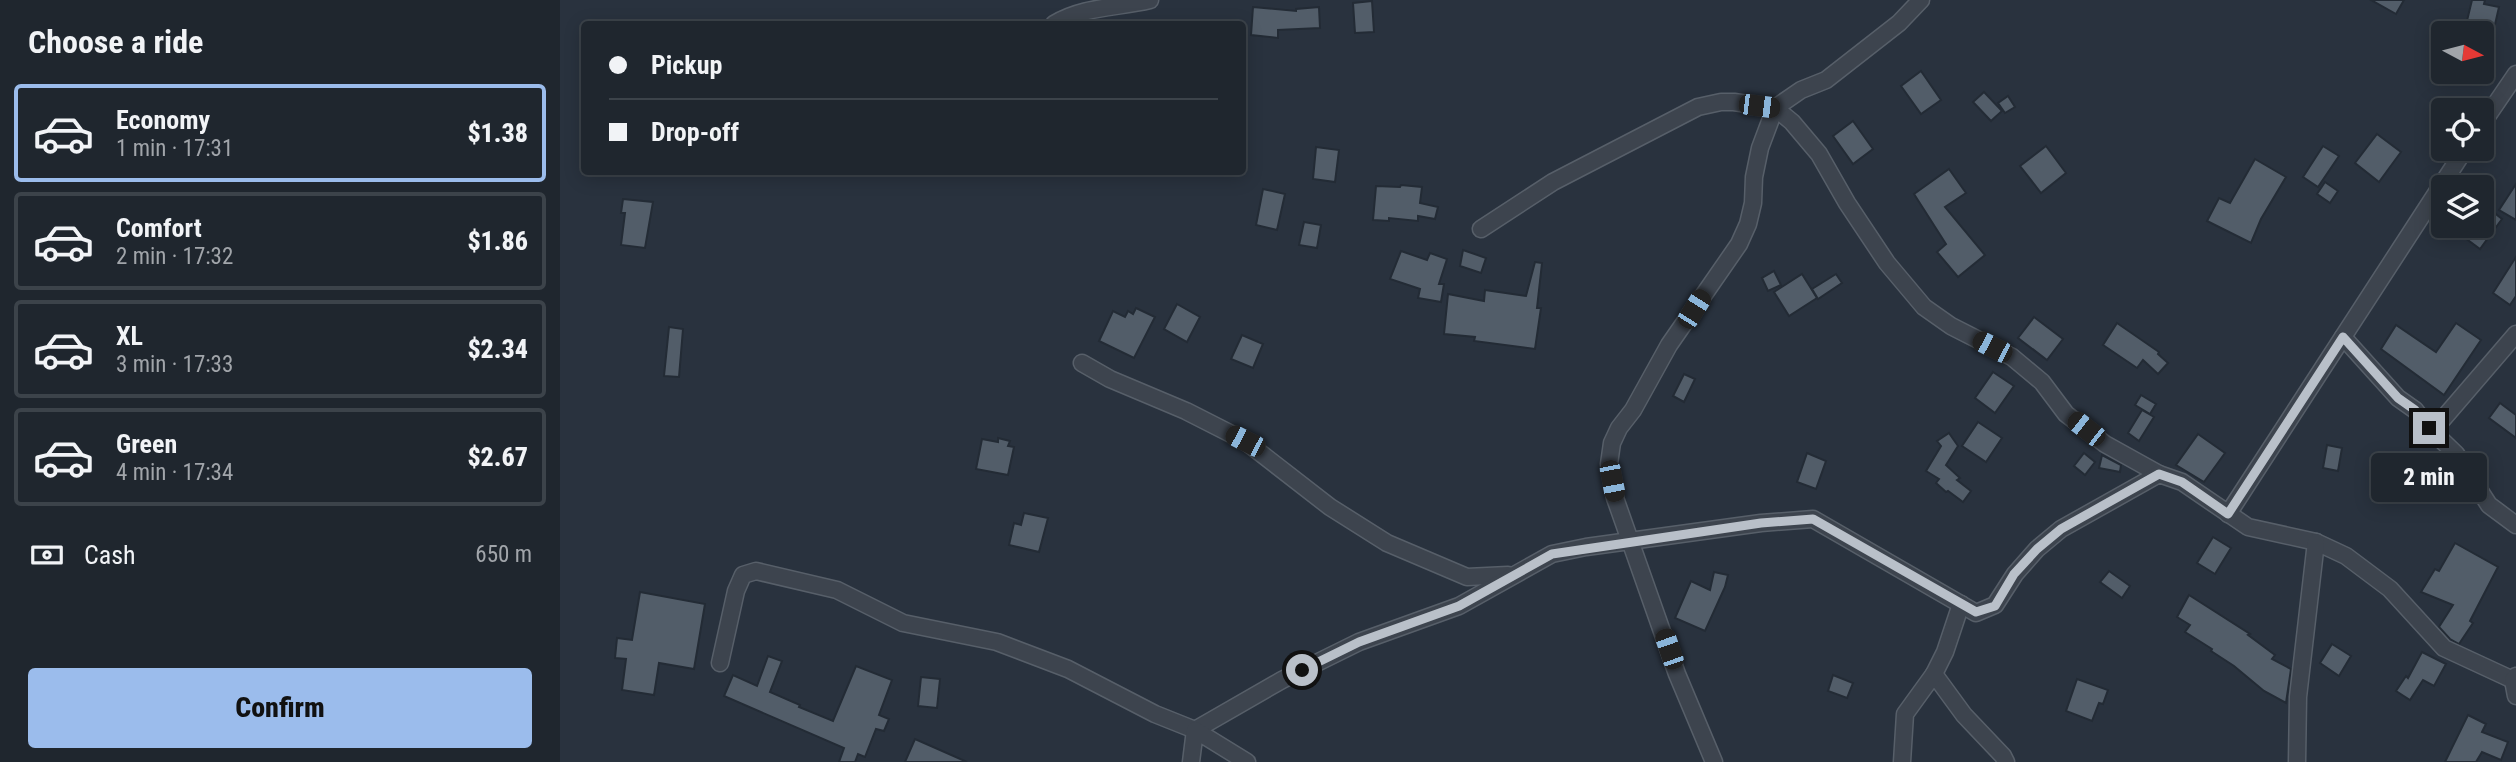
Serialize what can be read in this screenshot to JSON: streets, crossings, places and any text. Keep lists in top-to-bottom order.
{
  "north": "right",
  "page": {
    "heading": "Choose a ride",
    "banner": ["Pickup", "Drop-off"],
    "list": [
      {
        "name": "Economy",
        "note": "1 min · 17:31",
        "value": "$1.38"
      },
      {
        "name": "Comfort",
        "note": "2 min · 17:32",
        "value": "$1.86"
      },
      {
        "name": "XL",
        "note": "3 min · 17:33",
        "value": "$2.34"
      },
      {
        "name": "Green",
        "note": "4 min · 17:34",
        "value": "$2.67"
      }
    ],
    "bubble": "2 min",
    "pay": ["Cash", "650 m"],
    "buttons": "Confirm"
  }
}
